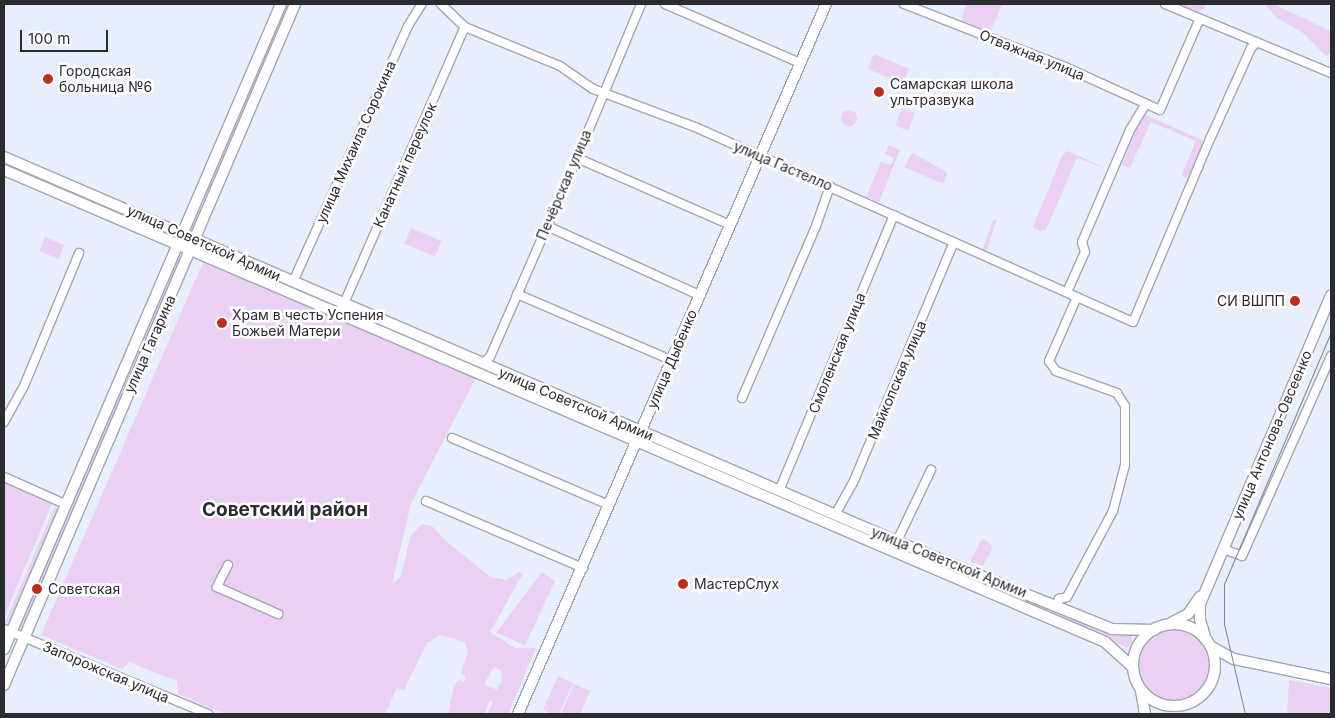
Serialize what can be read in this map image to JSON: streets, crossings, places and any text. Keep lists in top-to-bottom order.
{
  "streets": {
    "main road": [
      "улица Советской Армии",
      "улица Гагарина",
      "улица Дыбенко",
      "улица Антонова-Овсеенко"
    ],
    "street": [
      "Отважная улица",
      "улица Михаила Сорокина",
      "Канатный переулок",
      "улица Гастелло",
      "Печёрская улица",
      "Смоленская улица",
      "Майкопская улица",
      "Запорожская улица"
    ]
  },
  "crossings": [
    ["улица Михаила Сорокина", "улица Советской Армии"],
    ["Канатный переулок", "улица Гастелло"],
    ["Канатный переулок", "улица Советской Армии"],
    ["улица Гастелло", "Печёрская улица"],
    ["улица Гастелло", "Смоленская улица"],
    ["улица Гастелло", "улица Дыбенко"],
    ["улица Гастелло", "Майкопская улица"],
    ["Печёрская улица", "улица Советской Армии"],
    ["улица Советской Армии", "улица Гагарина"],
    ["улица Советской Армии", "Смоленская улица"],
    ["улица Советской Армии", "улица Дыбенко"],
    ["улица Советской Армии", "Майкопская улица"],
    ["улица Советской Армии", "улица Антонова-Овсеенко"],
    ["улица Гагарина", "Запорожская улица"]
  ],
  "districts": ["Советский район"],
  "places": [
    "Городская больница №6",
    "Самарская школа ультразвука",
    "СИ ВШПП",
    "Храм в честь Успения Божьей Матери",
    "МастерСлух",
    "Советская"
  ],
  "scale_bar": "100 m"
}
